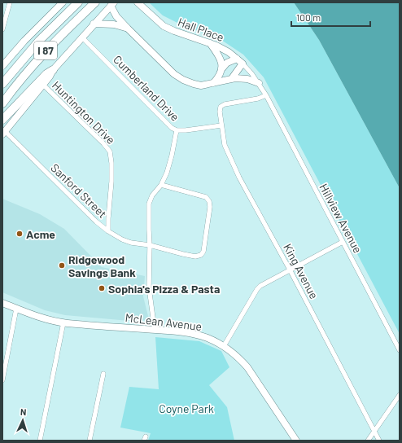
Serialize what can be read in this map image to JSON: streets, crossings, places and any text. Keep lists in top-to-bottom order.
{
  "streets": {
    "highway": ["I 87"],
    "main road": ["Hall Place", "McLean Avenue"],
    "street": [
      "Cumberland Drive",
      "Huntington Drive",
      "Sanford Street",
      "Hillview Avenue",
      "King Avenue"
    ]
  },
  "crossings": [
    ["Hall Place", "Hillview Avenue"],
    ["Hall Place", "King Avenue"],
    ["Cumberland Drive", "Sanford Street"],
    ["Cumberland Drive", "McLean Avenue"],
    ["Huntington Drive", "Sanford Street"],
    ["Hillview Avenue", "King Avenue"]
  ],
  "parks": ["Coyne Park"],
  "places": ["Acme", "Ridgewood Savings Bank", "Sophia's Pizza & Pasta"],
  "scale_bar": "100 m",
  "north": "top"
}
